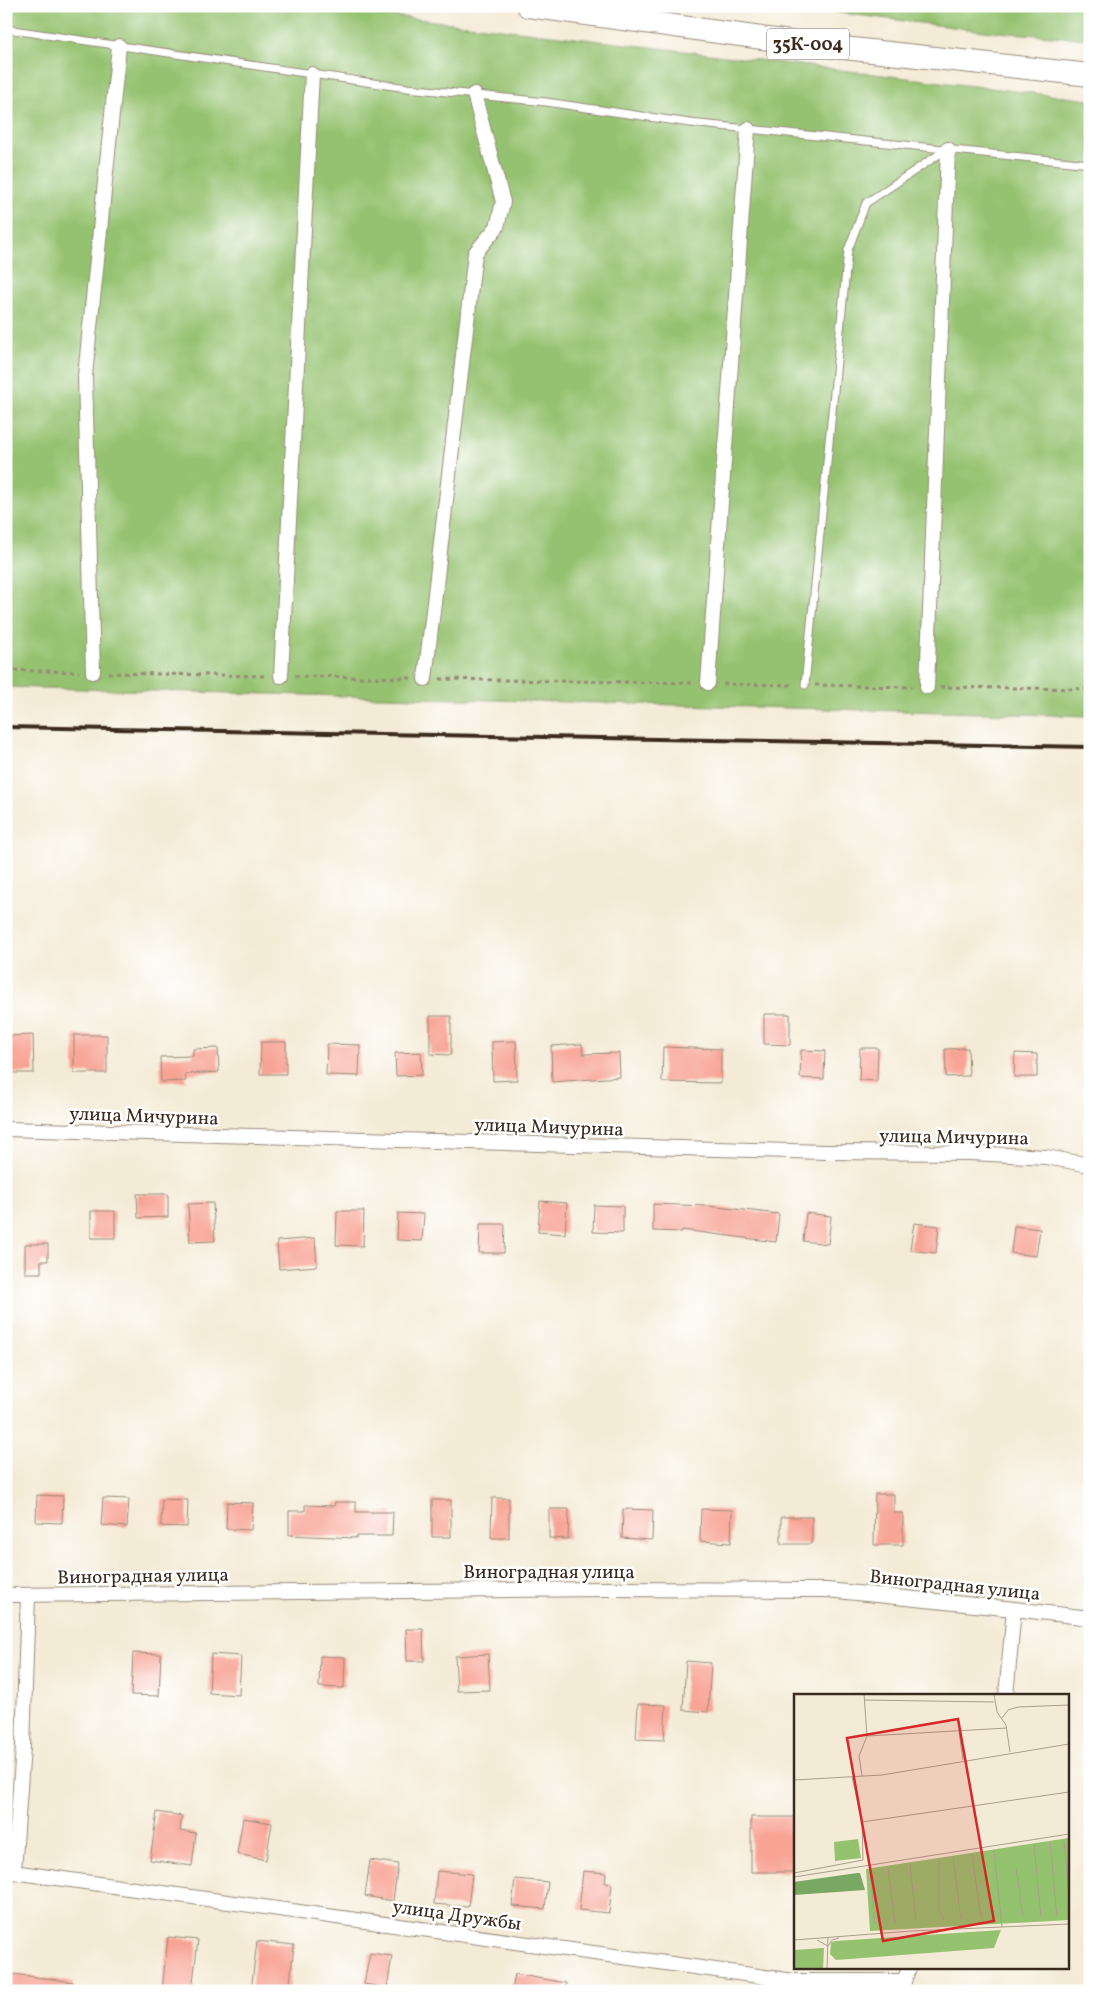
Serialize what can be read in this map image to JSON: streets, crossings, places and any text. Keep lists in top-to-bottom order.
{
  "streets": {
    "main road": ["35К-004"],
    "street": ["улица Мичурина", "Виноградная улица", "улица Дружбы"]
  }
}
